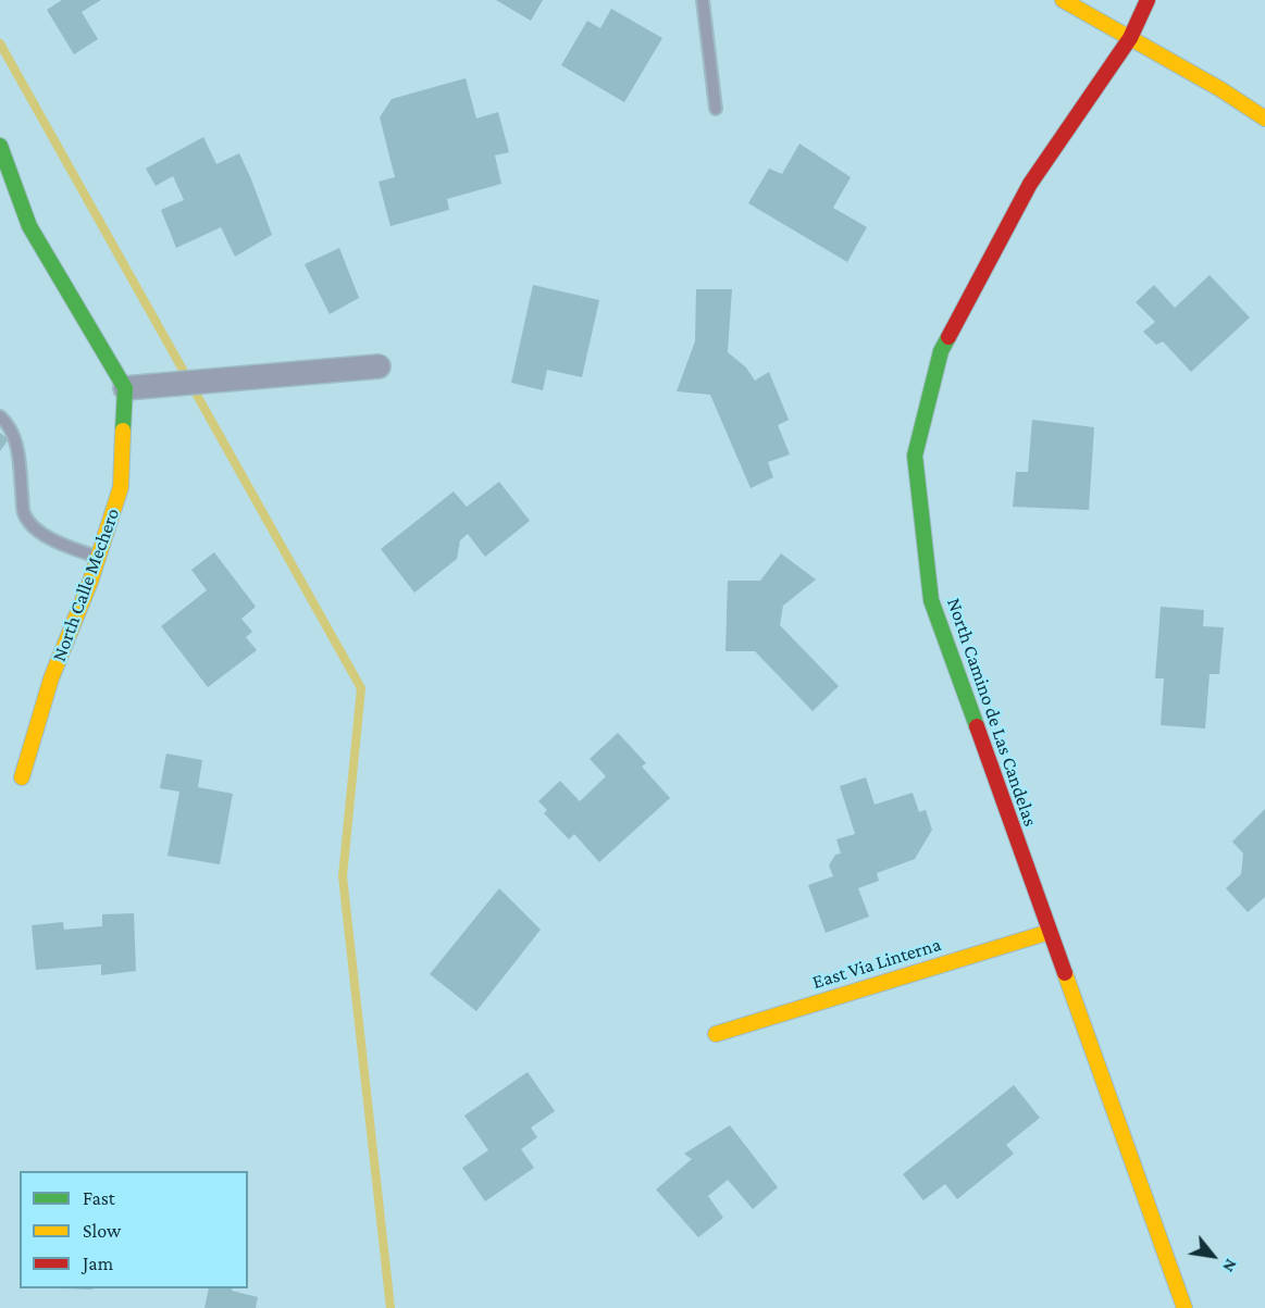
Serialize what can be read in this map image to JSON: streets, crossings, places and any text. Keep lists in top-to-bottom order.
{
  "streets": {
    "street": ["North Calle Mechero", "North Camino de Las Candelas", "East Via Linterna"]
  },
  "crossings": [
    ["North Camino de Las Candelas", "East Via Linterna"]
  ],
  "legend": ["Fast", "Slow", "Jam"],
  "north": "bottom right"
}
